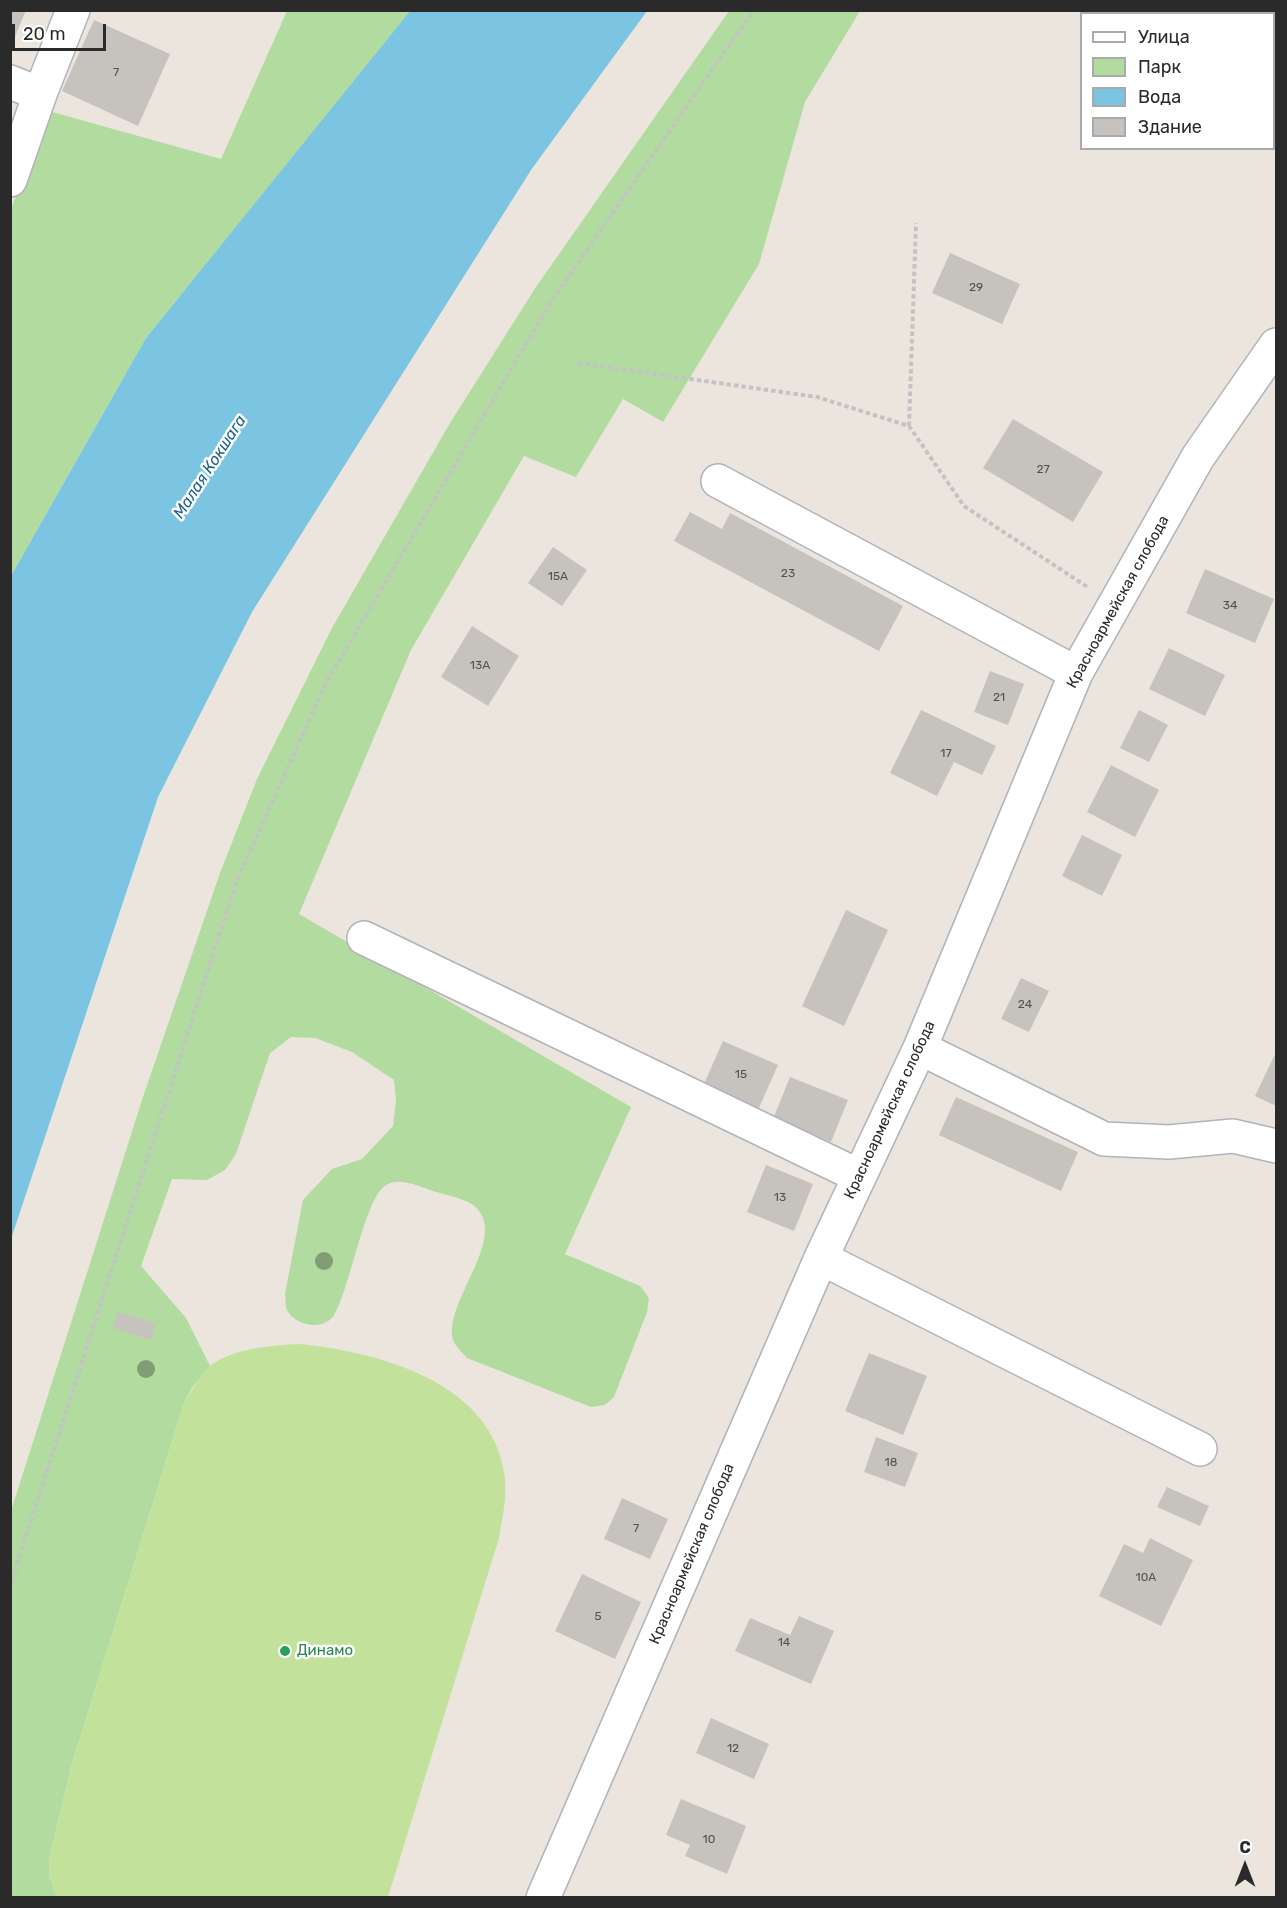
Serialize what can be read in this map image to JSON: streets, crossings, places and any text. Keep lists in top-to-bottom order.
{
  "streets": {
    "street": ["Красноармейская слобода"]
  },
  "water": ["Малая Кокшага"],
  "places": ["Динамо"],
  "house_numbers": [
    "7",
    "29",
    "27",
    "23",
    "15А",
    "34",
    "13А",
    "21",
    "17",
    "24",
    "15",
    "13",
    "18",
    "7",
    "10А",
    "5",
    "14",
    "12",
    "10"
  ],
  "legend": [
    "Улица",
    "Парк",
    "Вода",
    "Здание"
  ],
  "scale_bar": "20 m",
  "north": "top"
}
